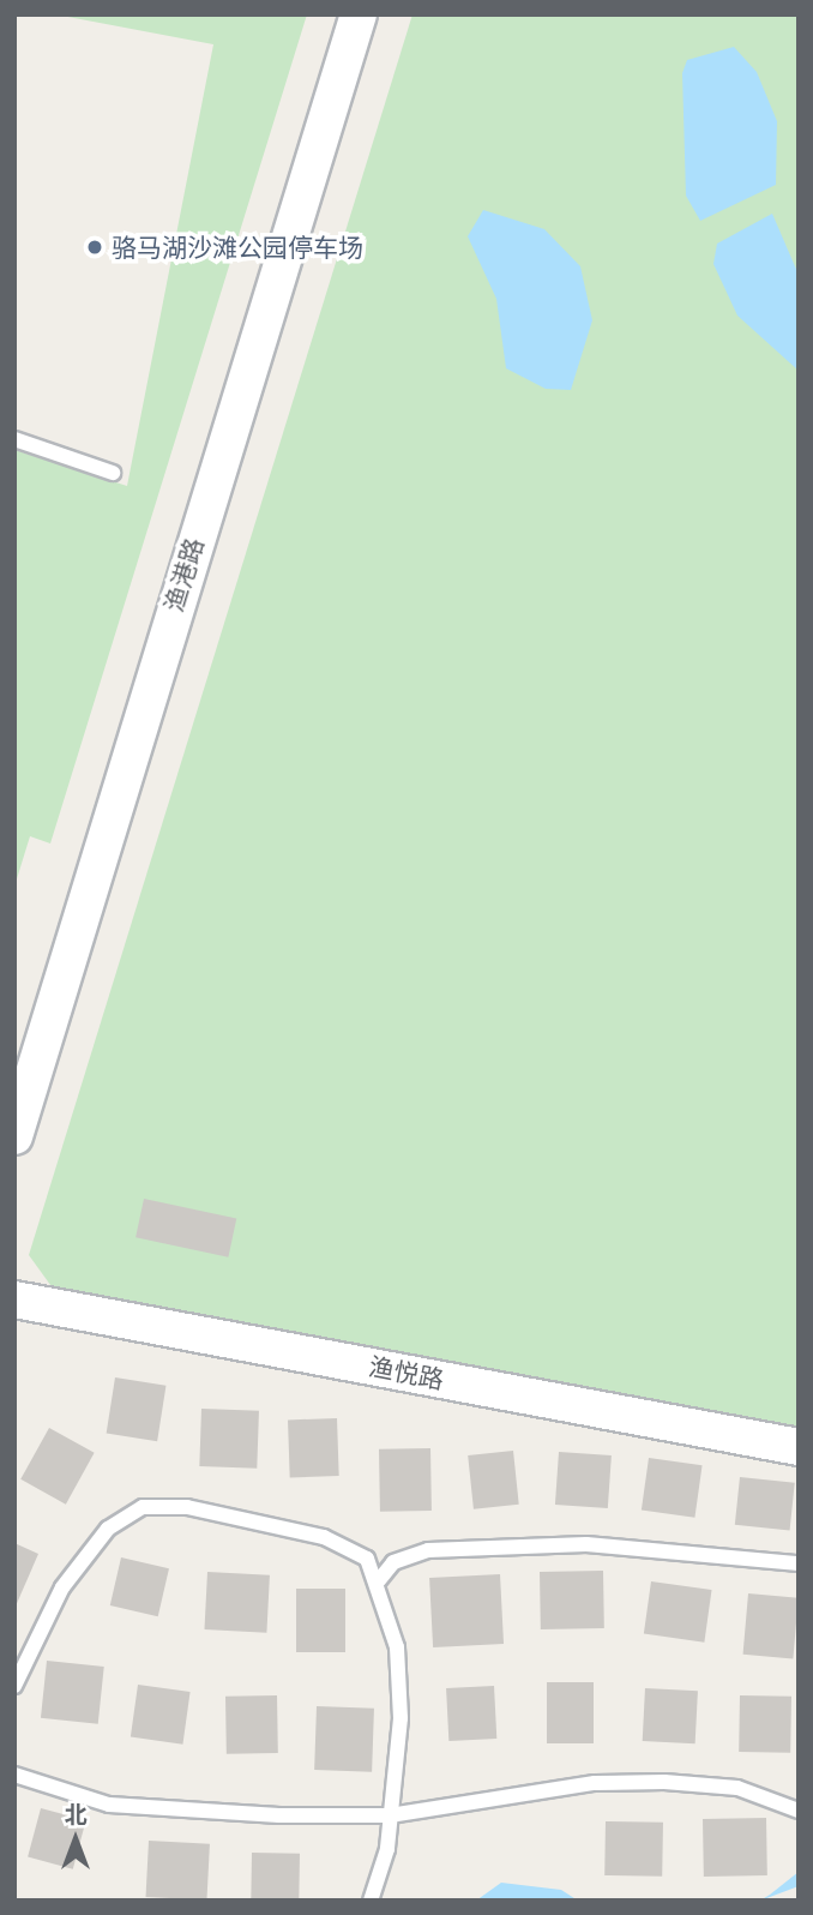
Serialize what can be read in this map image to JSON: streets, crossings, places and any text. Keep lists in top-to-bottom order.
{
  "streets": {
    "street": ["渔港路", "渔悦路"]
  },
  "places": ["骆马湖沙滩公园停车场"],
  "north": "top"
}
